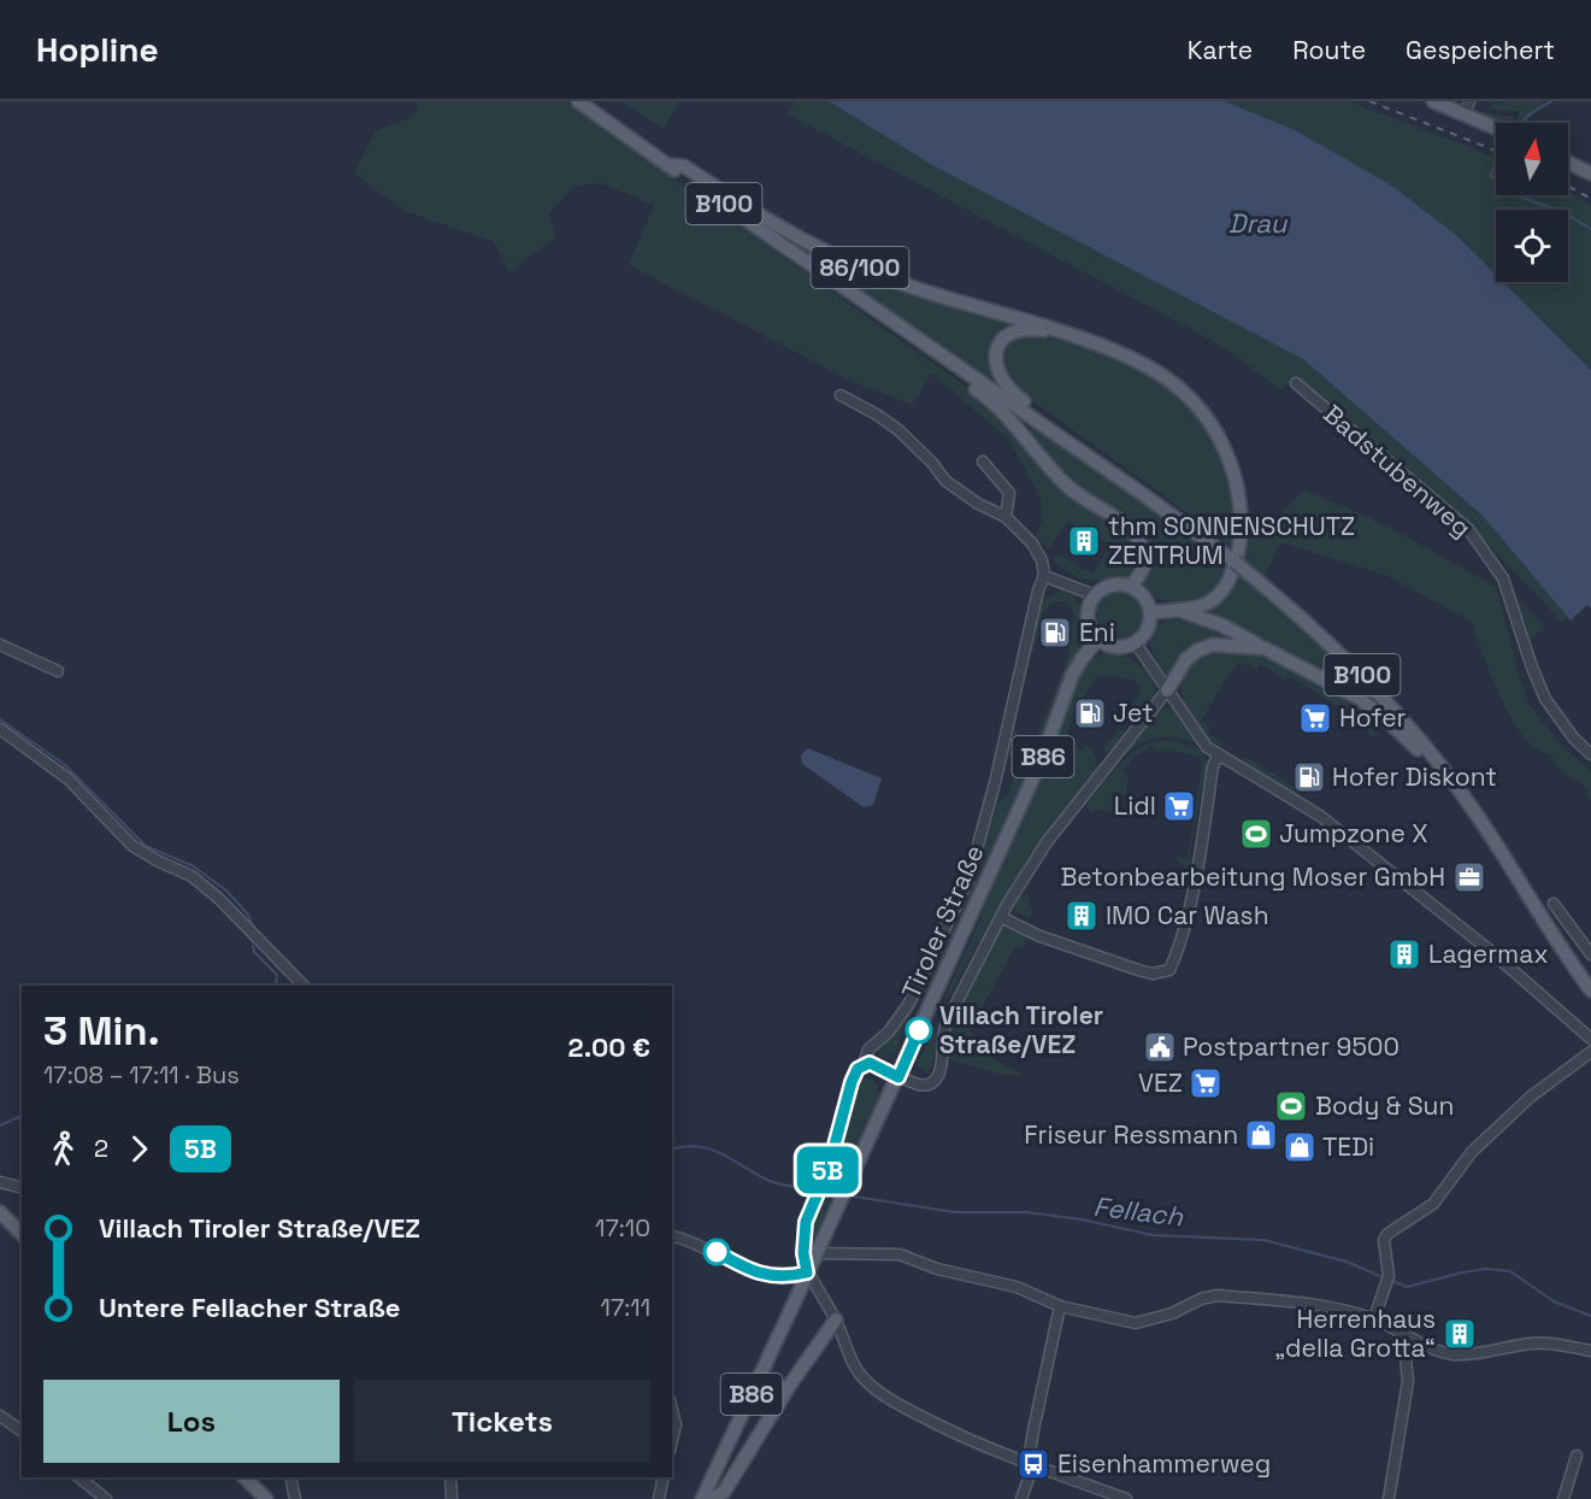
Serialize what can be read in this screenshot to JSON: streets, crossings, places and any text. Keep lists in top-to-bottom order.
{
  "streets": {
    "main road": [
      "B100",
      "86/100",
      "B86",
      "Tiroler Straße"
    ],
    "street": ["Badstubenweg"]
  },
  "crossings": [
    ["B100", "86/100"],
    ["86/100", "Tiroler Straße"]
  ],
  "water": ["Drau", "Fellach"],
  "places": {
    "building": [
      "thm SONNENSCHUTZ ZENTRUM",
      "IMO Car Wash",
      "Lagermax",
      "Herrenhaus „della Grotta“"
    ],
    "fuel station": ["Eni", "Jet", "Hofer Diskont"],
    "supermarket": ["Hofer", "Lidl", "VEZ"],
    "sports": ["Jumpzone X", "Body & Sun"],
    "office": ["Betonbearbeitung Moser GmbH"],
    "other": ["Villach Tiroler Straße/VEZ"],
    "public building": ["Postpartner 9500"],
    "shop": ["Friseur Ressmann", "TEDi"],
    "bus stop": ["Eisenhammerweg"]
  },
  "lines": ["bus line 5B"],
  "north": "top",
  "page": {
    "header": "Hopline",
    "nav": ["Karte", "Route", "Gespeichert"],
    "on_map": "5B",
    "heading": ["3 Min.", "17:08 – 17:11 · Bus", "2.00 €"],
    "legs": ["2", "5B"],
    "list": [
      {
        "name": "Villach Tiroler Straße/VEZ",
        "value": "17:10"
      },
      {
        "name": "Untere Fellacher Straße",
        "value": "17:11"
      }
    ],
    "buttons": ["Los", "Tickets"]
  }
}
